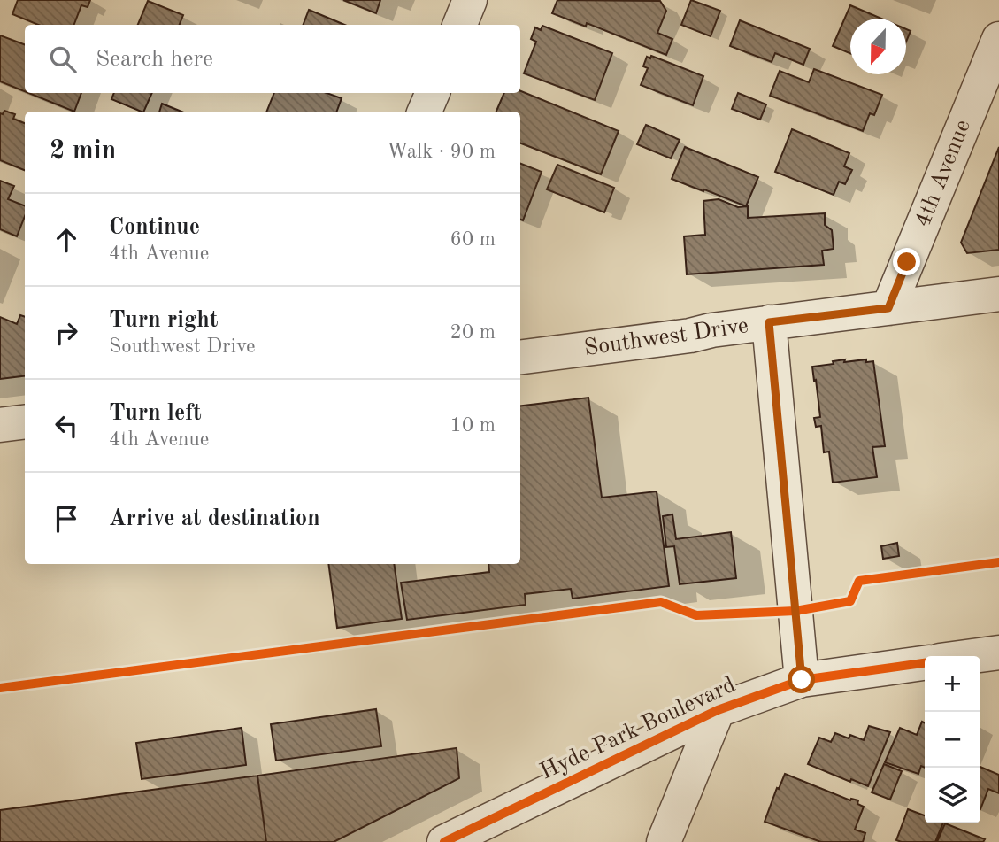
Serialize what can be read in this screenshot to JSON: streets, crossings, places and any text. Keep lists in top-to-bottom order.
{
  "streets": {
    "street": ["4th Avenue", "Southwest Drive", "Hyde Park Boulevard"]
  },
  "crossings": [
    ["4th Avenue", "Southwest Drive"]
  ],
  "north": "bottom",
  "page": {
    "search": "Search here",
    "heading": ["2 min", "Walk · 90 m"],
    "list": [
      ["Continue", "4th Avenue", "60 m"],
      ["Turn right", "Southwest Drive", "20 m"],
      ["Turn left", "4th Avenue", "10 m"],
      "Arrive at destination"
    ],
    "map_buttons": ["+", "−"]
  }
}
